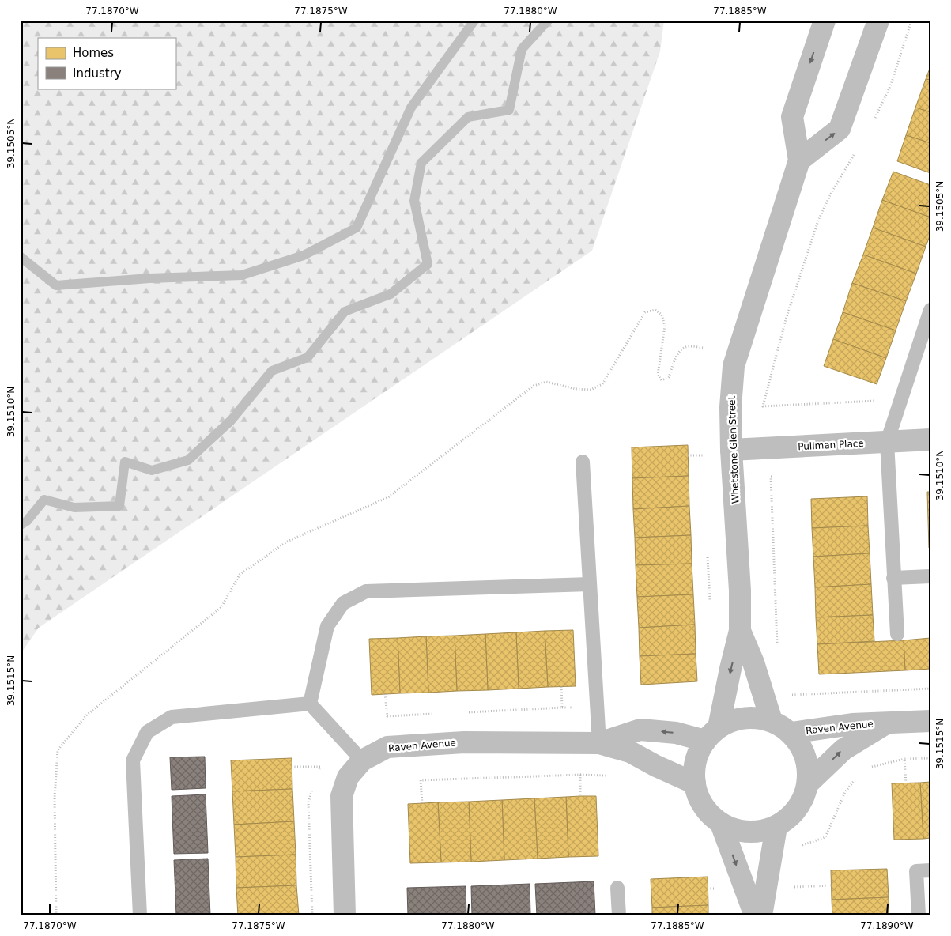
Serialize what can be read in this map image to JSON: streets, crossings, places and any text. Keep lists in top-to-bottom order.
{
  "streets": {
    "street": ["Pullman Place", "Whetstone Glen Street", "Raven Avenue"]
  },
  "crossings": [
    ["Pullman Place", "Whetstone Glen Street"],
    ["Whetstone Glen Street", "Raven Avenue"]
  ],
  "legend": ["Homes", "Industry"],
  "coordinates": [
    "77.1870°W",
    "77.1875°W",
    "77.1880°W",
    "77.1885°W",
    "39.1505°N",
    "39.1510°N",
    "39.1515°N",
    "77.1890°W"
  ]
}
